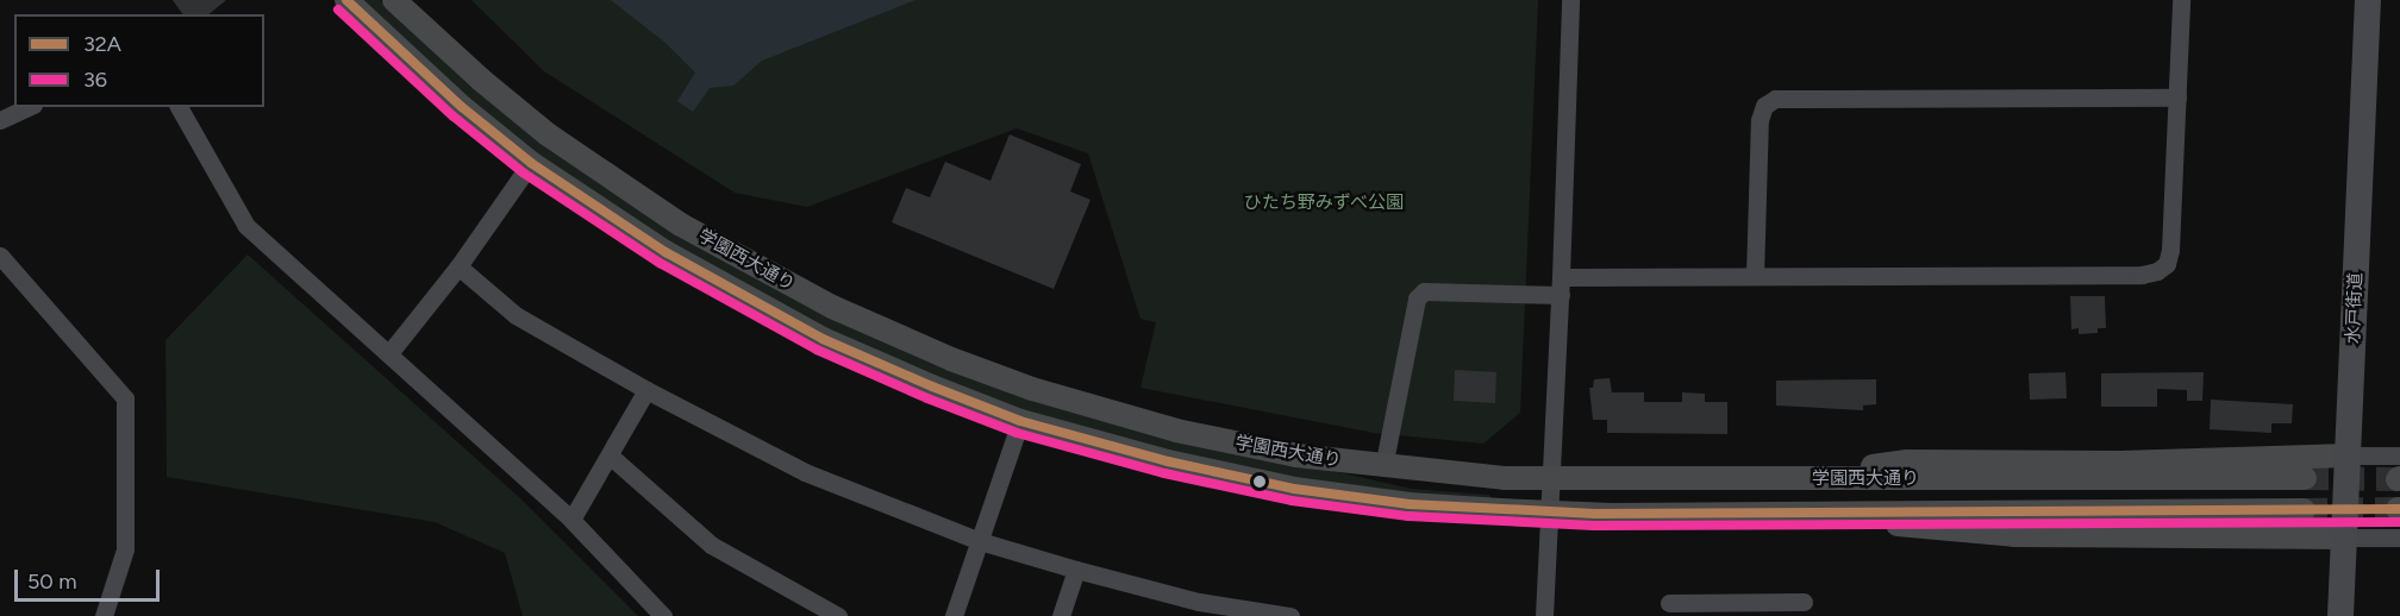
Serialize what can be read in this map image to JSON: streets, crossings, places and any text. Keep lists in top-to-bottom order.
{
  "streets": {
    "highway": ["水戸街道"],
    "main road": ["学園西大通り"]
  },
  "parks": ["ひたち野みずべ公園"],
  "lines": ["transit line 32A", "transit line 36"],
  "legend": ["32A", "36"],
  "scale_bar": "50 m"
}
